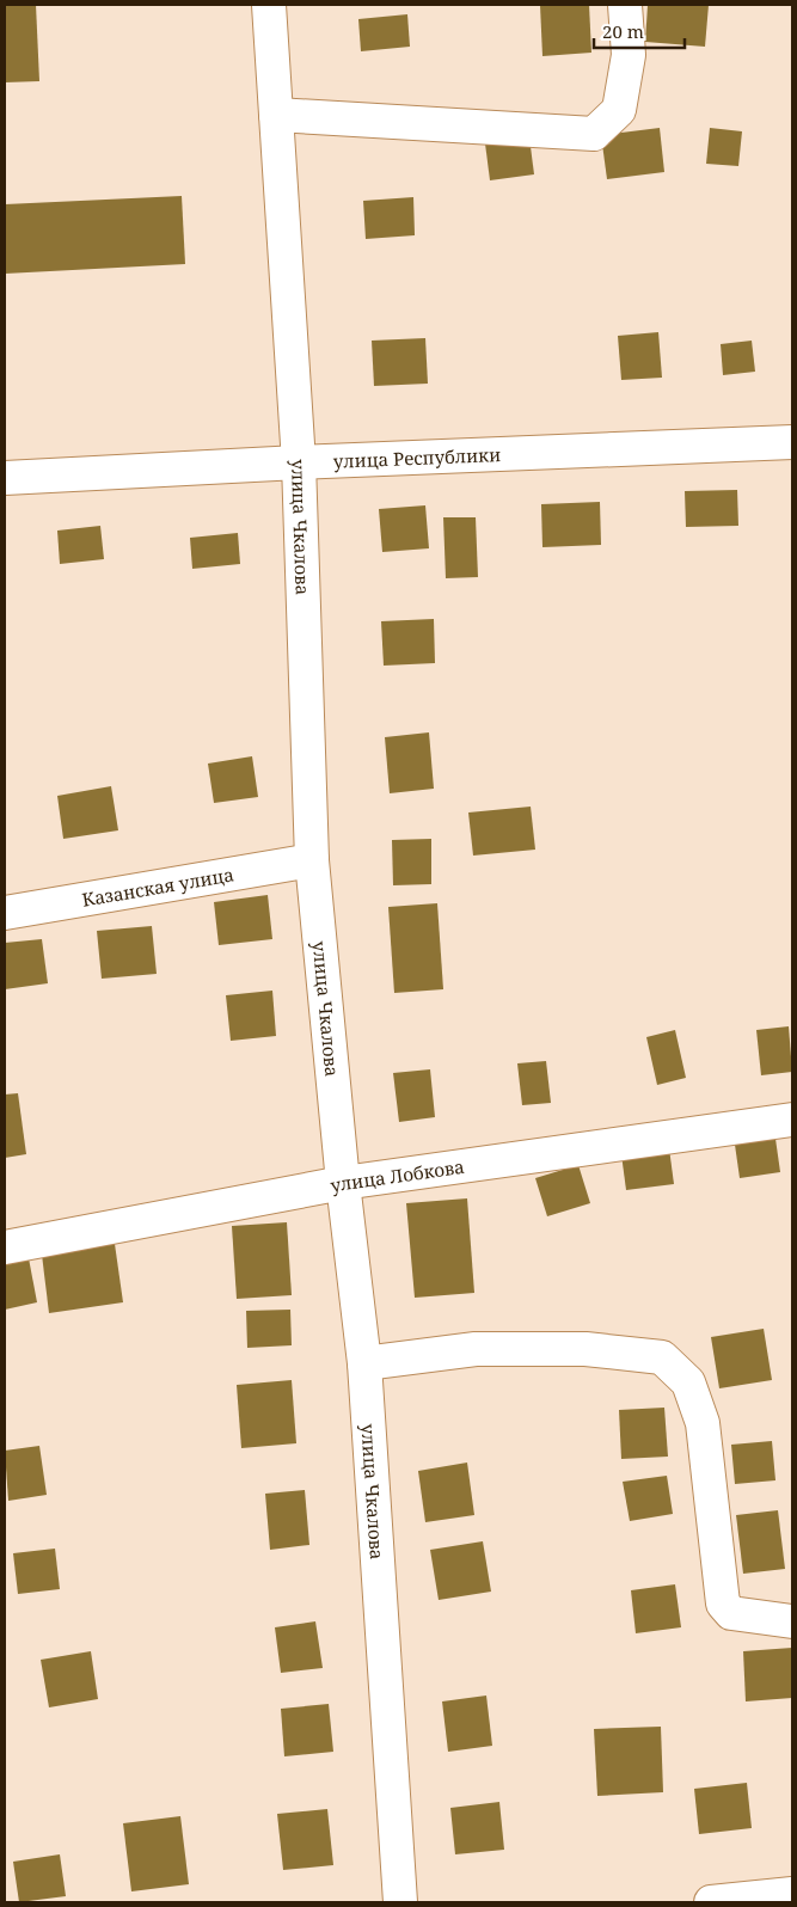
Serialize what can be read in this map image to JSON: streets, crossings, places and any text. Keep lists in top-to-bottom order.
{
  "streets": {
    "main road": [
      "улица Республики",
      "улица Чкалова",
      "Казанская улица",
      "улица Лобкова"
    ]
  },
  "crossings": [
    ["улица Республики", "улица Чкалова"],
    ["улица Чкалова", "Казанская улица"],
    ["улица Чкалова", "улица Лобкова"]
  ],
  "scale_bar": "20 m"
}
